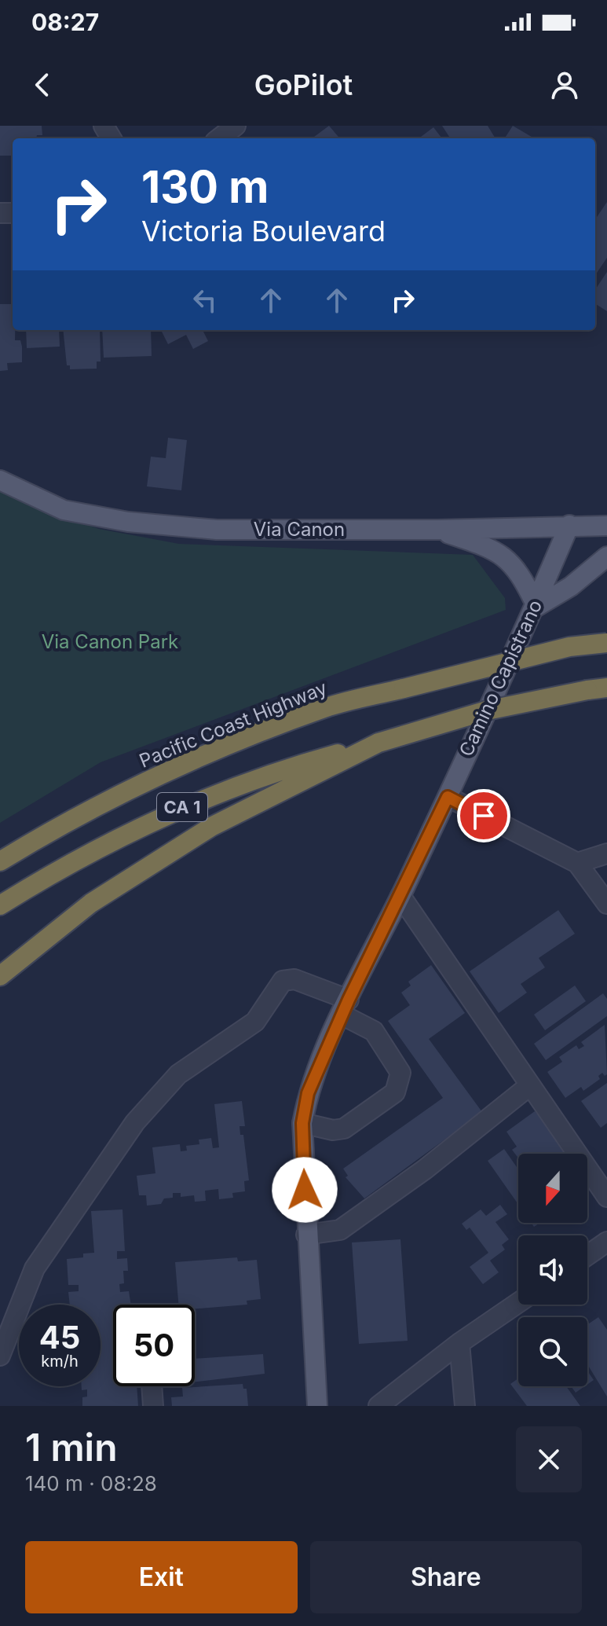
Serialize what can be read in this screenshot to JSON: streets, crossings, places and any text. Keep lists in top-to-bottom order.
{
  "streets": {
    "highway": ["Pacific Coast Highway", "CA 1"],
    "main road": ["Via Canon", "Camino Capistrano"]
  },
  "crossings": [
    ["Via Canon", "Camino Capistrano"]
  ],
  "parks": ["Via Canon Park"],
  "north": "bottom",
  "page": {
    "status": "08:27",
    "header": "GoPilot",
    "turn": ["130 m", "Victoria Boulevard"],
    "speed": "45 km/h",
    "limit": "50",
    "heading": ["1 min", "140 m · 08:28"],
    "buttons": ["Exit", "Share"]
  }
}
